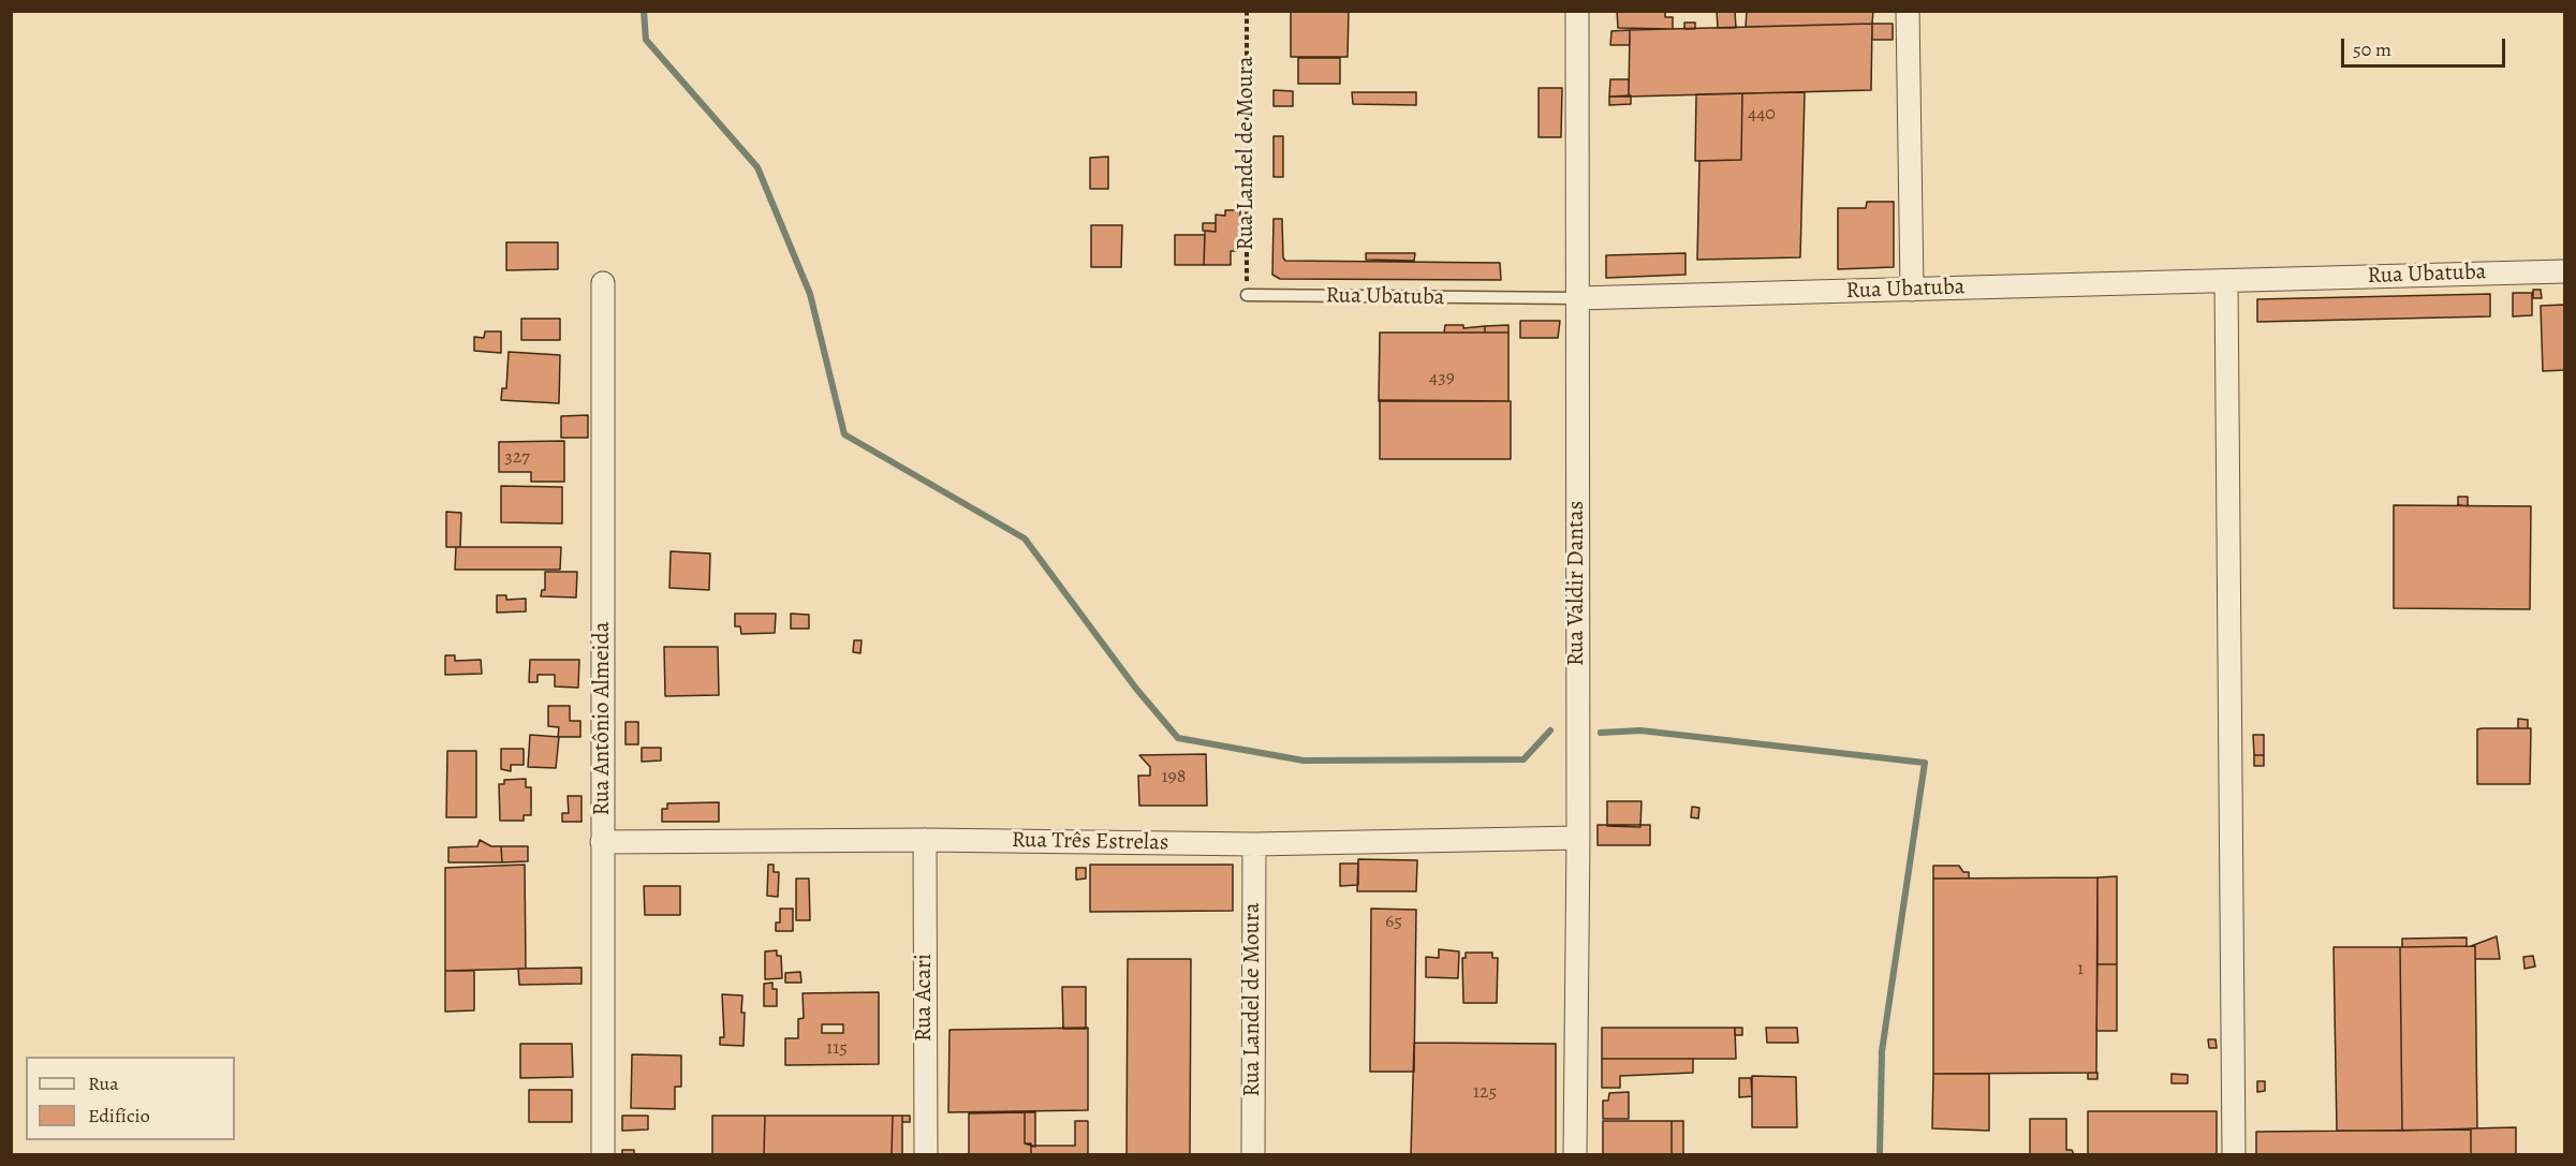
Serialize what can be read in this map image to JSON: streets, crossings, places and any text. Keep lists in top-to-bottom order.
{
  "streets": {
    "street": [
      "Rua Landel de Moura",
      "Rua Ubatuba",
      "Rua Valdir Dantas",
      "Rua Antônio Almeida",
      "Rua Três Estrelas",
      "Rua Acari"
    ]
  },
  "crossings": [
    ["Rua Landel de Moura", "Rua Ubatuba"],
    ["Rua Landel de Moura", "Rua Três Estrelas"],
    ["Rua Ubatuba", "Rua Valdir Dantas"],
    ["Rua Valdir Dantas", "Rua Três Estrelas"],
    ["Rua Antônio Almeida", "Rua Três Estrelas"],
    ["Rua Três Estrelas", "Rua Acari"]
  ],
  "house_numbers": [
    "440",
    "439",
    "327",
    "198",
    "65",
    "1",
    "115",
    "125"
  ],
  "legend": ["Rua", "Edifício"],
  "scale_bar": "50 m"
}
